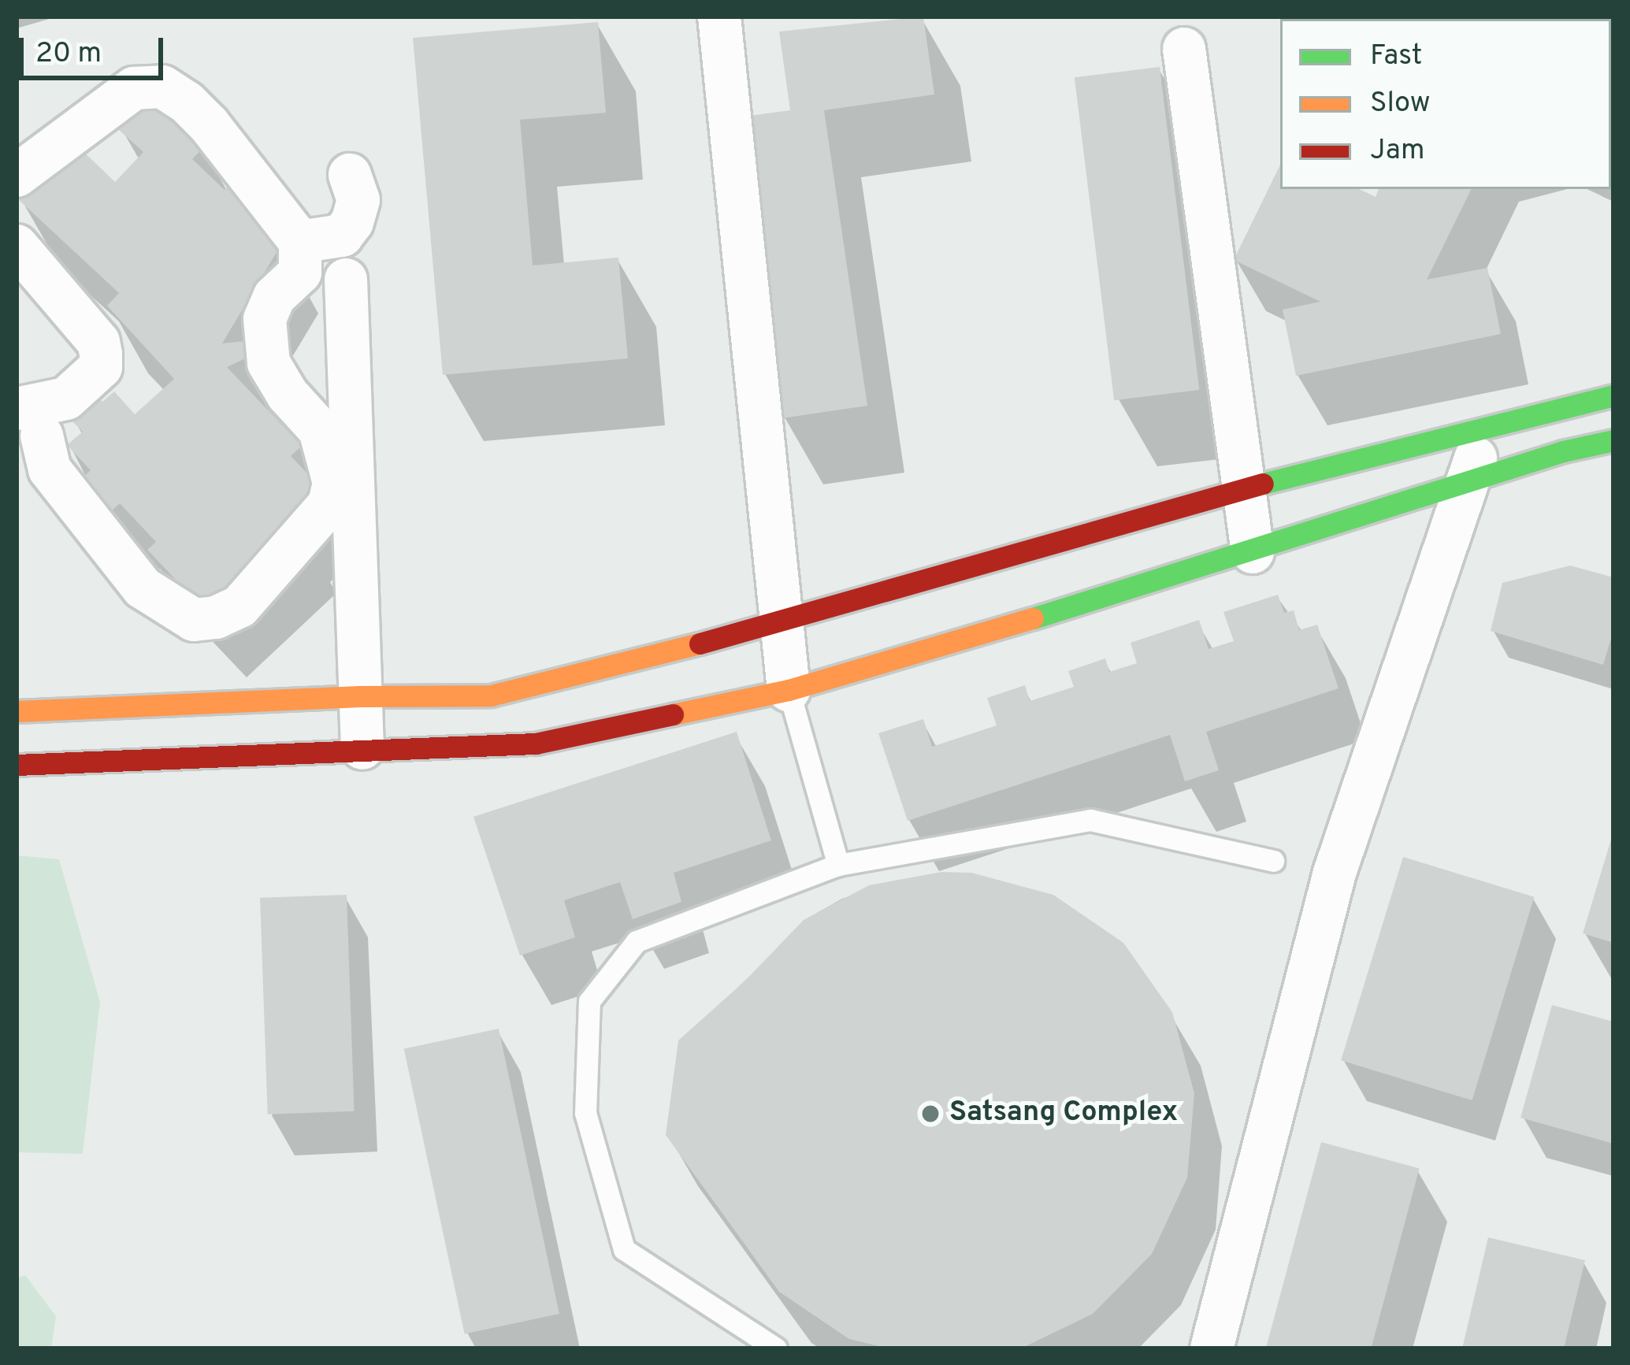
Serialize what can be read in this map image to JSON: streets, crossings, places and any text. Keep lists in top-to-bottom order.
{
  "places": ["Satsang Complex"],
  "legend": ["Fast", "Slow", "Jam"],
  "scale_bar": "20 m"
}
